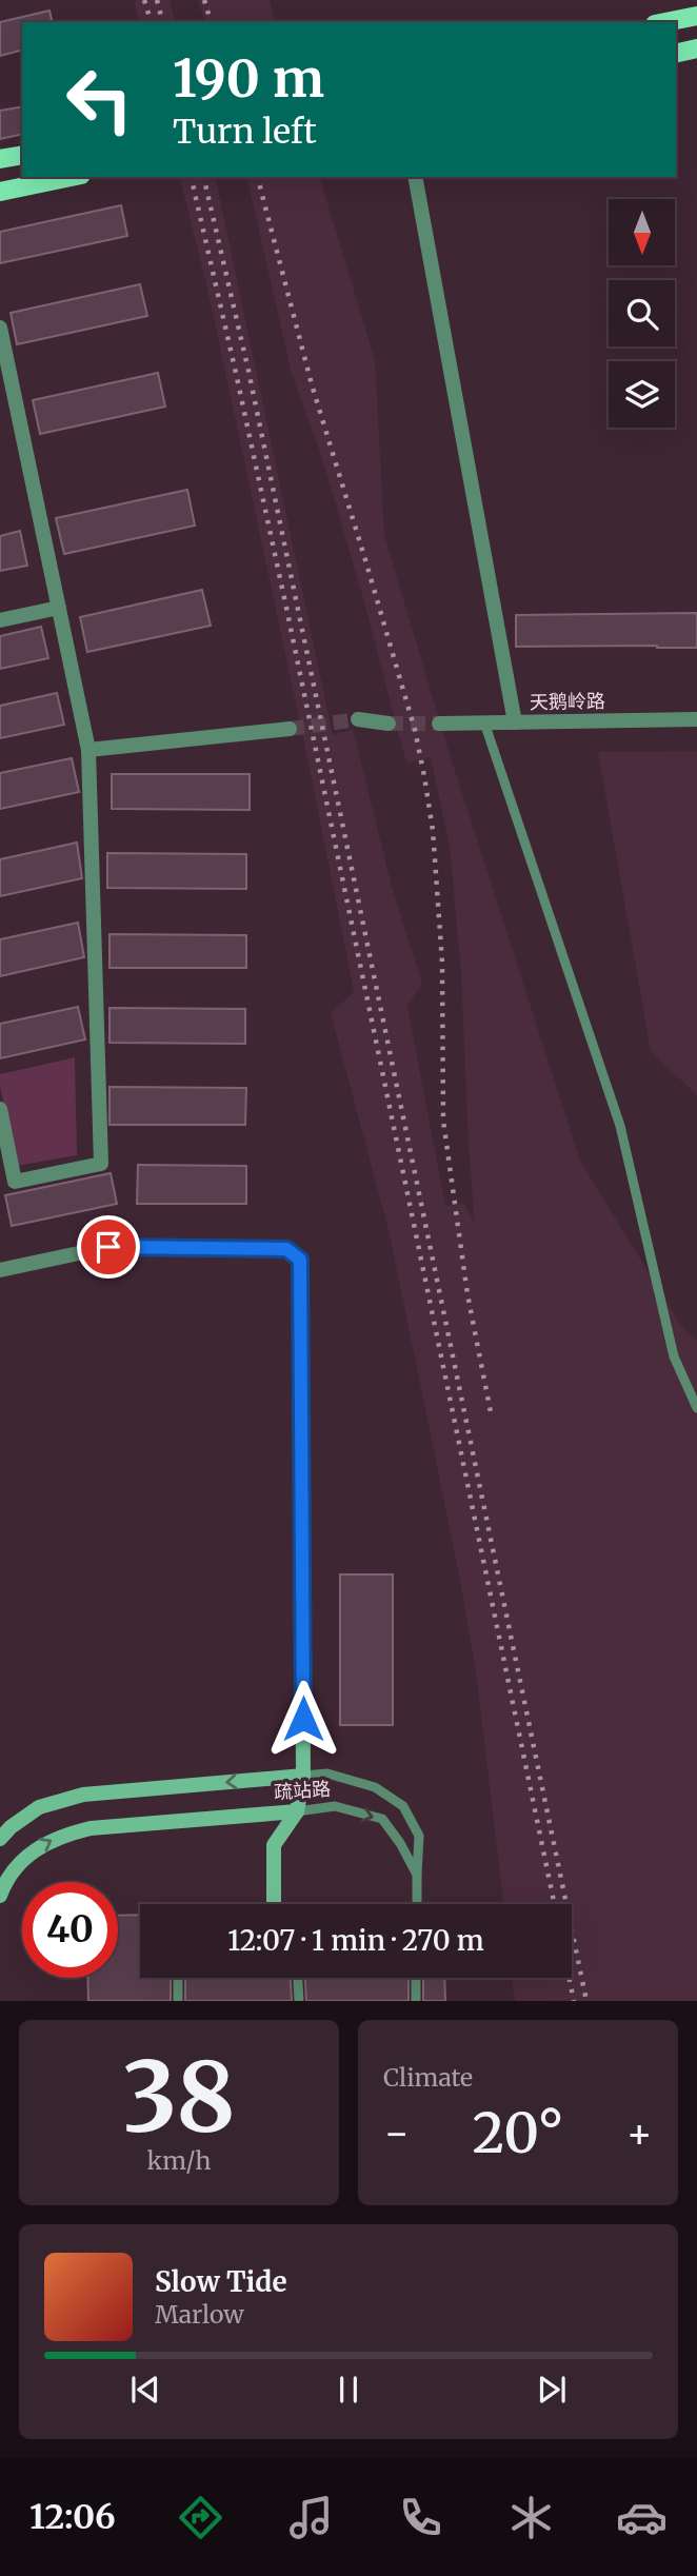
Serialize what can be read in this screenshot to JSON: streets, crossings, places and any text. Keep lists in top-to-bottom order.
{
  "streets": {
    "street": ["天鹅岭路", "疏站路"]
  },
  "north": "bottom",
  "page": {
    "turn": ["190 m", "Turn left"],
    "limit": "40",
    "trip": "12:07 · 1 min · 270 m",
    "tile": [
      ["38", "km/h"],
      "Climate"
    ],
    "heat": ["−", "20°", "+"],
    "song": ["Slow Tide", "Marlow"],
    "tabs": "12:06"
  }
}
